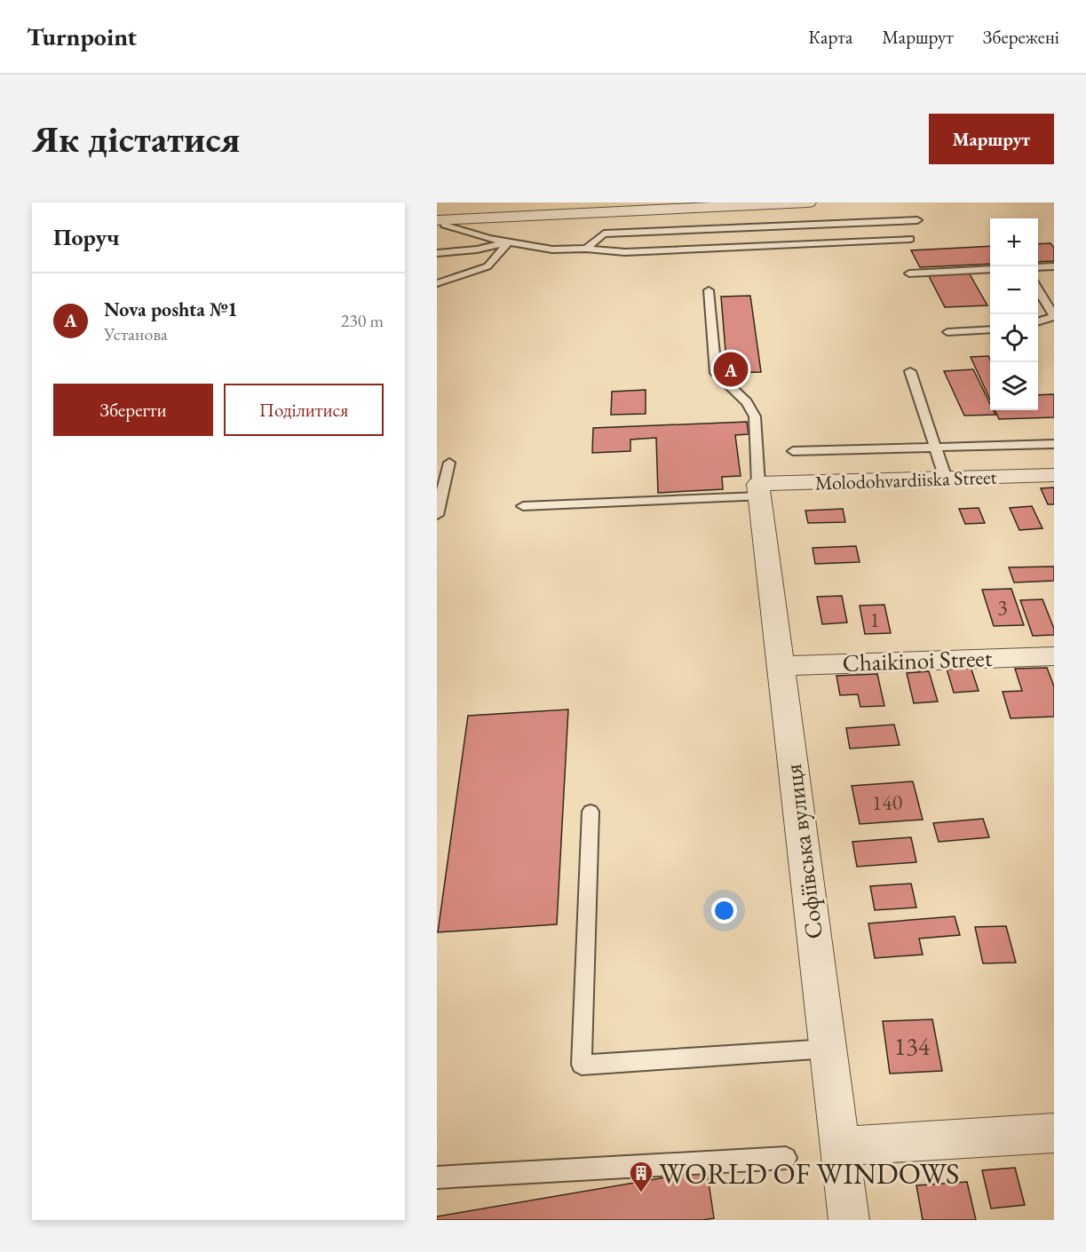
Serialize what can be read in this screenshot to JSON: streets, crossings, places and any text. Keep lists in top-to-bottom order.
{
  "streets": {
    "street": ["Molodohvardiiska Street", "Chaikinoi Street", "Софіївська вулиця"]
  },
  "crossings": [
    ["Molodohvardiiska Street", "Софіївська вулиця"],
    ["Chaikinoi Street", "Софіївська вулиця"]
  ],
  "places": {
    "building": ["WORLD OF WINDOWS"]
  },
  "house_numbers": [
    "3",
    "1",
    "140",
    "134"
  ],
  "page": {
    "header": "Turnpoint",
    "nav": ["Карта", "Маршрут", "Збережені"],
    "buttons": [
      "Маршрут",
      ["Зберегти", "Поділитися"]
    ],
    "title": "Як дістатися",
    "heading": "Поруч",
    "map_buttons": ["+", "−"],
    "list": [
      {
        "mark": "A",
        "name": "Nova poshta №1",
        "note": "Установа",
        "value": "230 m"
      }
    ],
    "pins": "A"
  }
}
